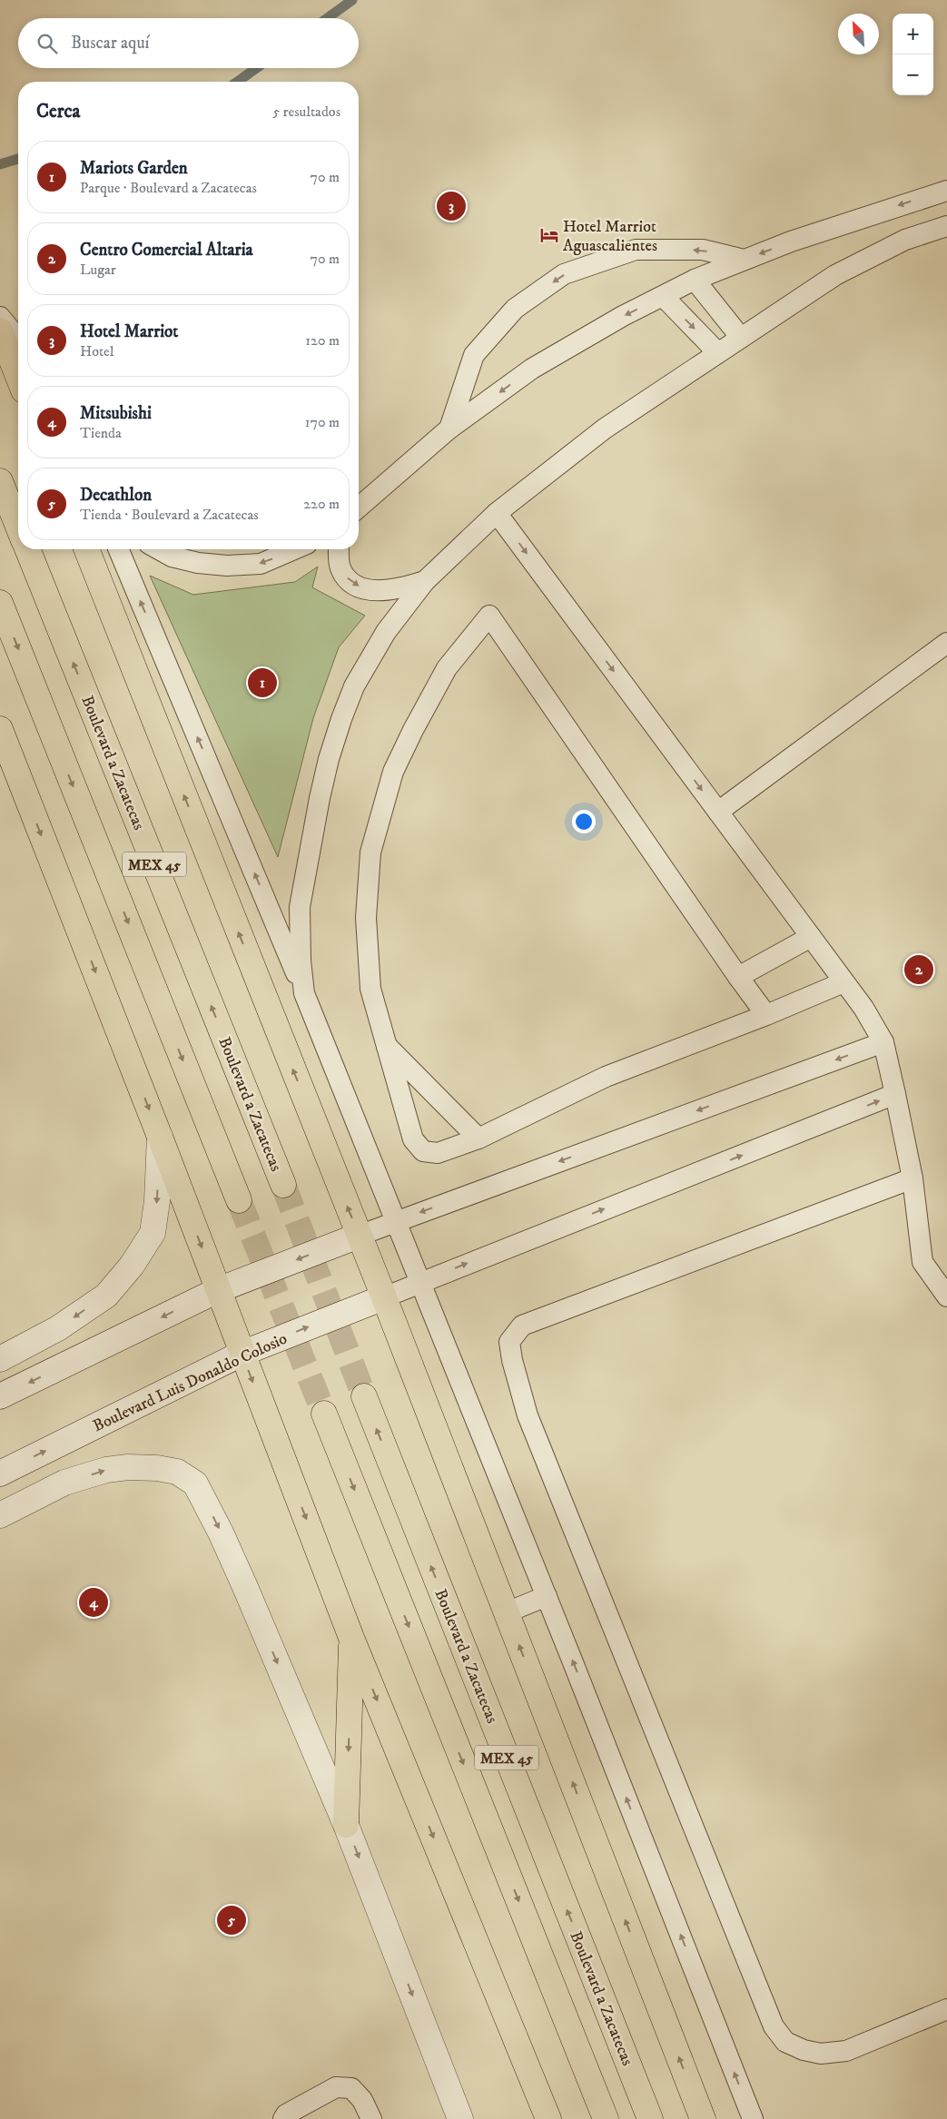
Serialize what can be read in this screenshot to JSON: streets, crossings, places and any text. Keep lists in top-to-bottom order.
{
  "streets": {
    "main road": ["Boulevard a Zacatecas", "MEX 45"],
    "street": ["Boulevard Luis Donaldo Colosio"]
  },
  "places": {
    "hotel": ["Hotel Marriot Aguascalientes"]
  },
  "north": "top left",
  "page": {
    "map_buttons": ["+", "−"],
    "search": "Buscar aquí",
    "heading": ["Cerca", "5 resultados"],
    "list": [
      {
        "mark": "1",
        "name": "Mariots Garden",
        "note": "Parque · Boulevard a Zacatecas",
        "value": "70 m"
      },
      {
        "mark": "2",
        "name": "Centro Comercial Altaria",
        "note": "Lugar",
        "value": "70 m"
      },
      {
        "mark": "3",
        "name": "Hotel Marriot",
        "note": "Hotel",
        "value": "120 m"
      },
      {
        "mark": "4",
        "name": "Mitsubishi",
        "note": "Tienda",
        "value": "170 m"
      },
      {
        "mark": "5",
        "name": "Decathlon",
        "note": "Tienda · Boulevard a Zacatecas",
        "value": "220 m"
      }
    ],
    "pins": [
      "3",
      "1",
      "2",
      "4",
      "5"
    ]
  }
}
